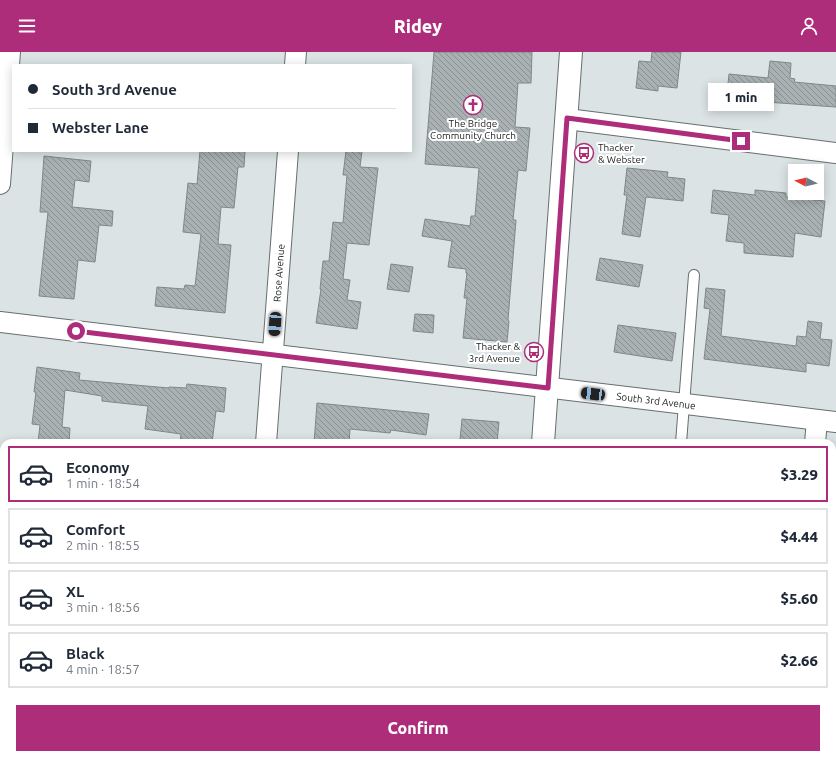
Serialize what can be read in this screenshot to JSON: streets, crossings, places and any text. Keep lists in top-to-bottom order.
{
  "streets": {
    "street": ["Rose Avenue", "South 3rd Avenue"]
  },
  "crossings": [
    ["Rose Avenue", "South 3rd Avenue"]
  ],
  "places": {
    "church": ["The Bridge Community Church"],
    "bus stop": ["Thacker & Webster", "Thacker & 3rd Avenue"]
  },
  "north": "left",
  "page": {
    "header": "Ridey",
    "banner": ["South 3rd Avenue", "Webster Lane"],
    "bubble": "1 min",
    "list": [
      {
        "name": "Economy",
        "note": "1 min · 18:54",
        "value": "$3.29"
      },
      {
        "name": "Comfort",
        "note": "2 min · 18:55",
        "value": "$4.44"
      },
      {
        "name": "XL",
        "note": "3 min · 18:56",
        "value": "$5.60"
      },
      {
        "name": "Black",
        "note": "4 min · 18:57",
        "value": "$2.66"
      }
    ],
    "buttons": "Confirm"
  }
}
